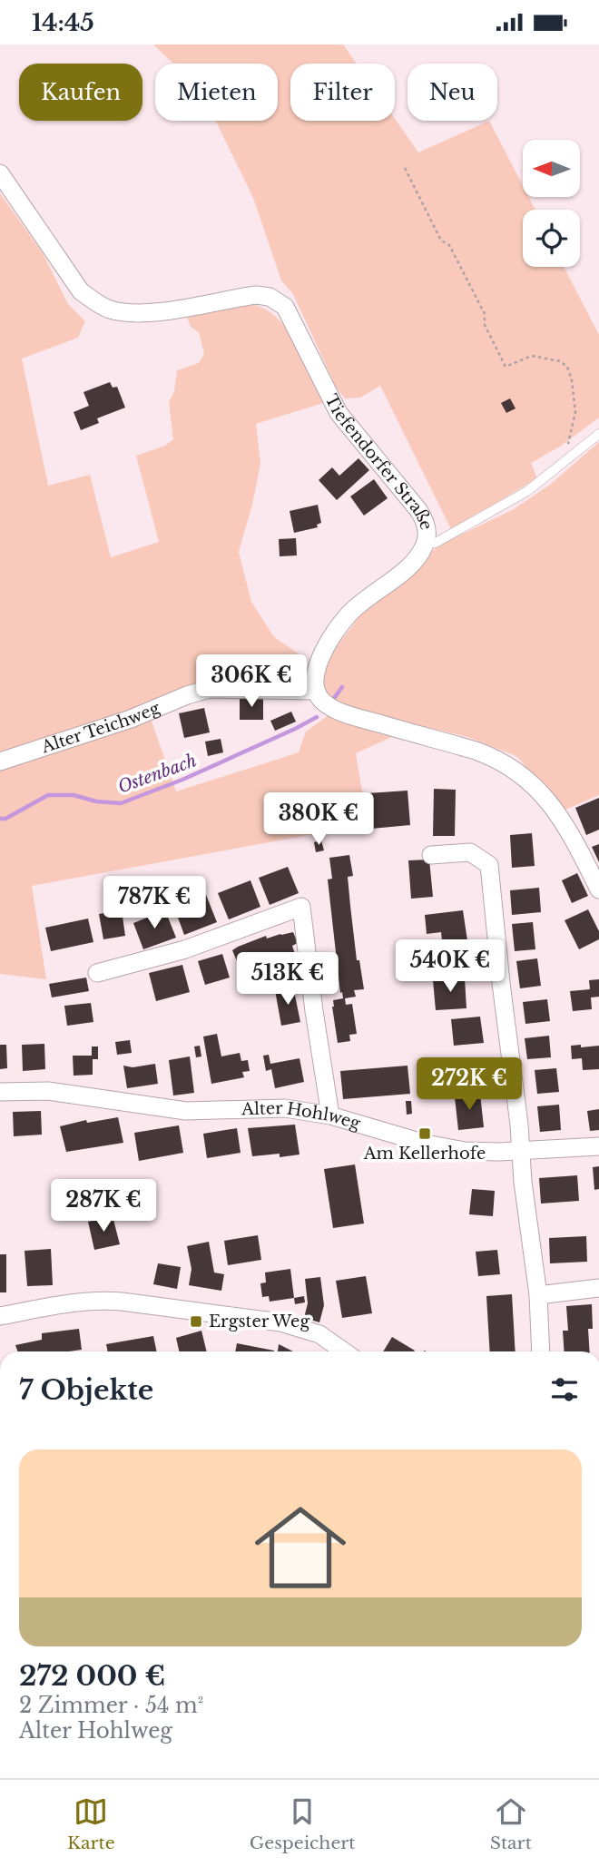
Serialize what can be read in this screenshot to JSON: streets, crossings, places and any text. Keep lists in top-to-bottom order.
{
  "streets": {
    "street": ["Tiefendorfer Straße", "Alter Teichweg", "Alter Hohlweg"]
  },
  "crossings": [
    ["Tiefendorfer Straße", "Alter Teichweg"]
  ],
  "water": ["Ostenbach"],
  "places": {
    "transit": ["Am Kellerhofe", "Ergster Weg"]
  },
  "north": "left",
  "page": {
    "status": "14:45",
    "chip": [
      "Kaufen",
      "Mieten",
      "Filter",
      "Neu"
    ],
    "price": [
      "306K €",
      "380K €",
      "787K €",
      "540K €",
      "513K €",
      "272K €",
      "287K €"
    ],
    "heading": "7 Objekte",
    "list": [
      {
        "name": "272 000 €",
        "note": "2 Zimmer · 54 m² · Alter Hohlweg"
      }
    ],
    "tabs": ["Karte", "Gespeichert", "Start"]
  }
}
